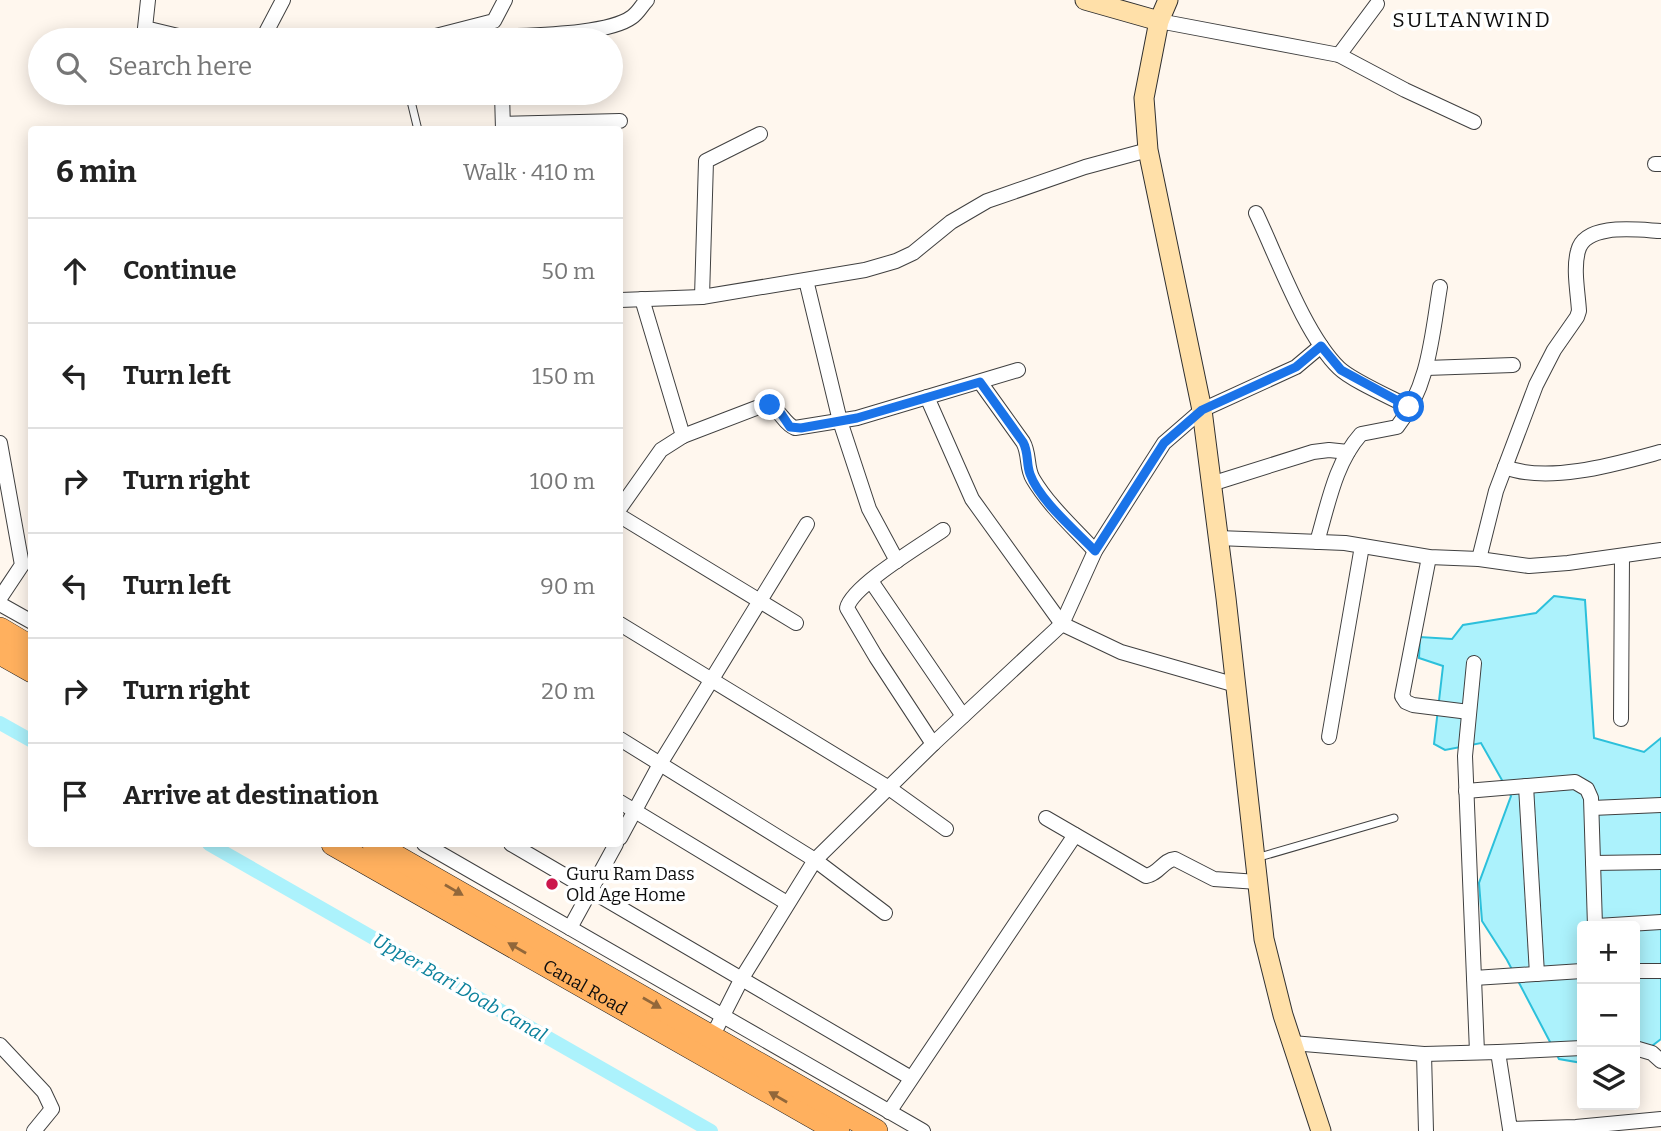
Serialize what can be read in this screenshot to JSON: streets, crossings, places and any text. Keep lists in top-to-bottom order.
{
  "streets": {
    "main road": ["Canal Road"]
  },
  "districts": ["SULTANWIND"],
  "water": ["Upper Bari Doab Canal"],
  "places": ["Guru Ram Dass Old Age Home"],
  "page": {
    "search": "Search here",
    "heading": ["6 min", "Walk · 410 m"],
    "list": [
      ["Continue", "50 m"],
      ["Turn left", "150 m"],
      ["Turn right", "100 m"],
      ["Turn left", "90 m"],
      ["Turn right", "20 m"],
      "Arrive at destination"
    ],
    "map_buttons": ["+", "−"]
  }
}
